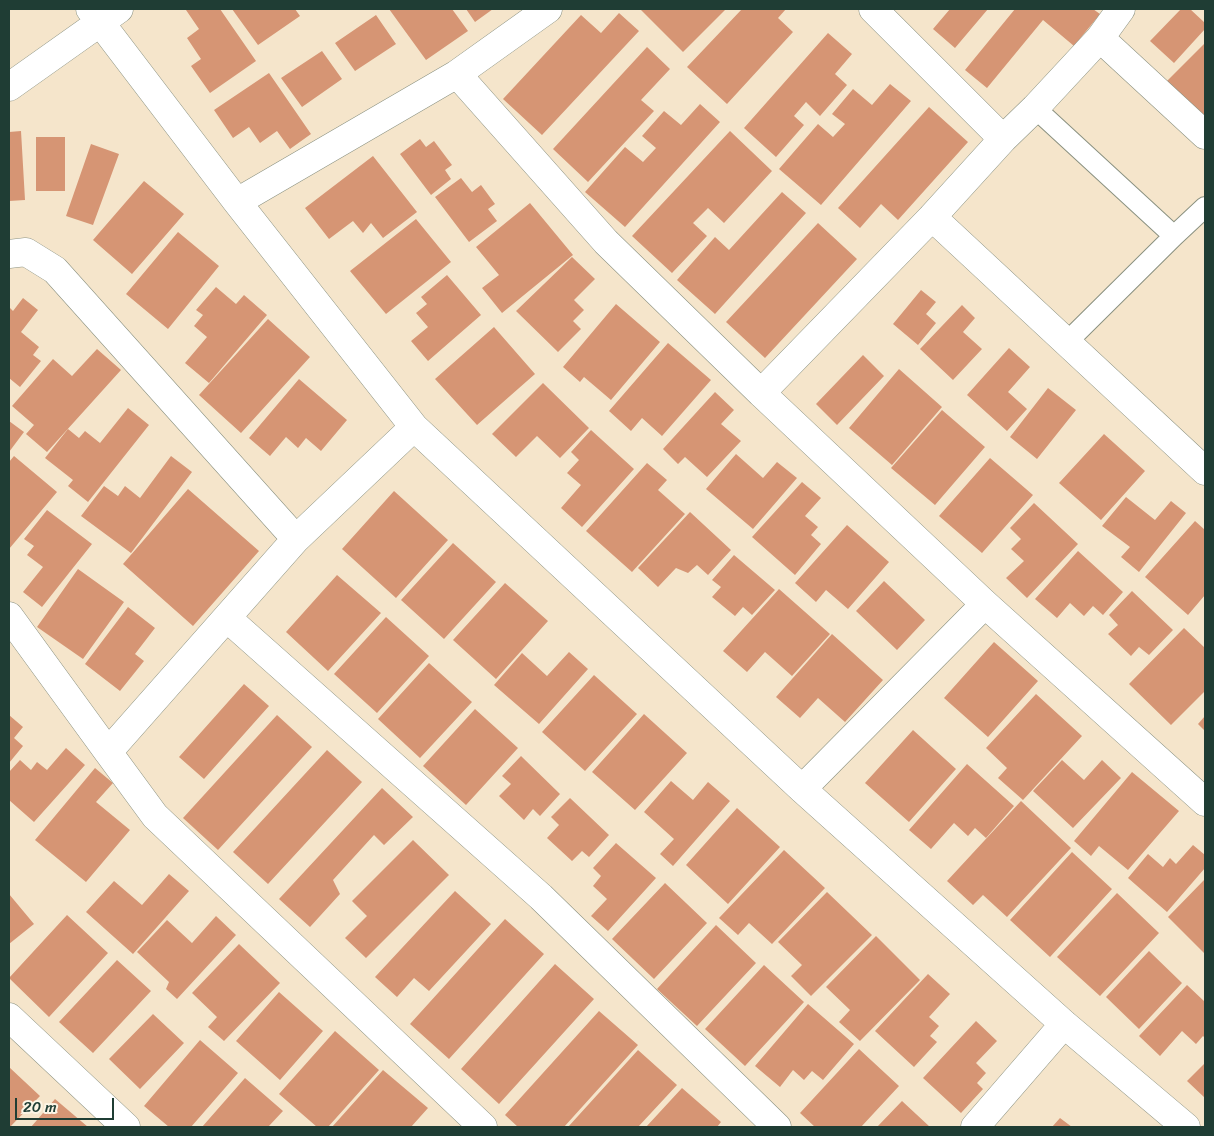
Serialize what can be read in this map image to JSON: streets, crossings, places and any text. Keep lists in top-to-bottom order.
{
  "scale_bar": "20 m"
}
